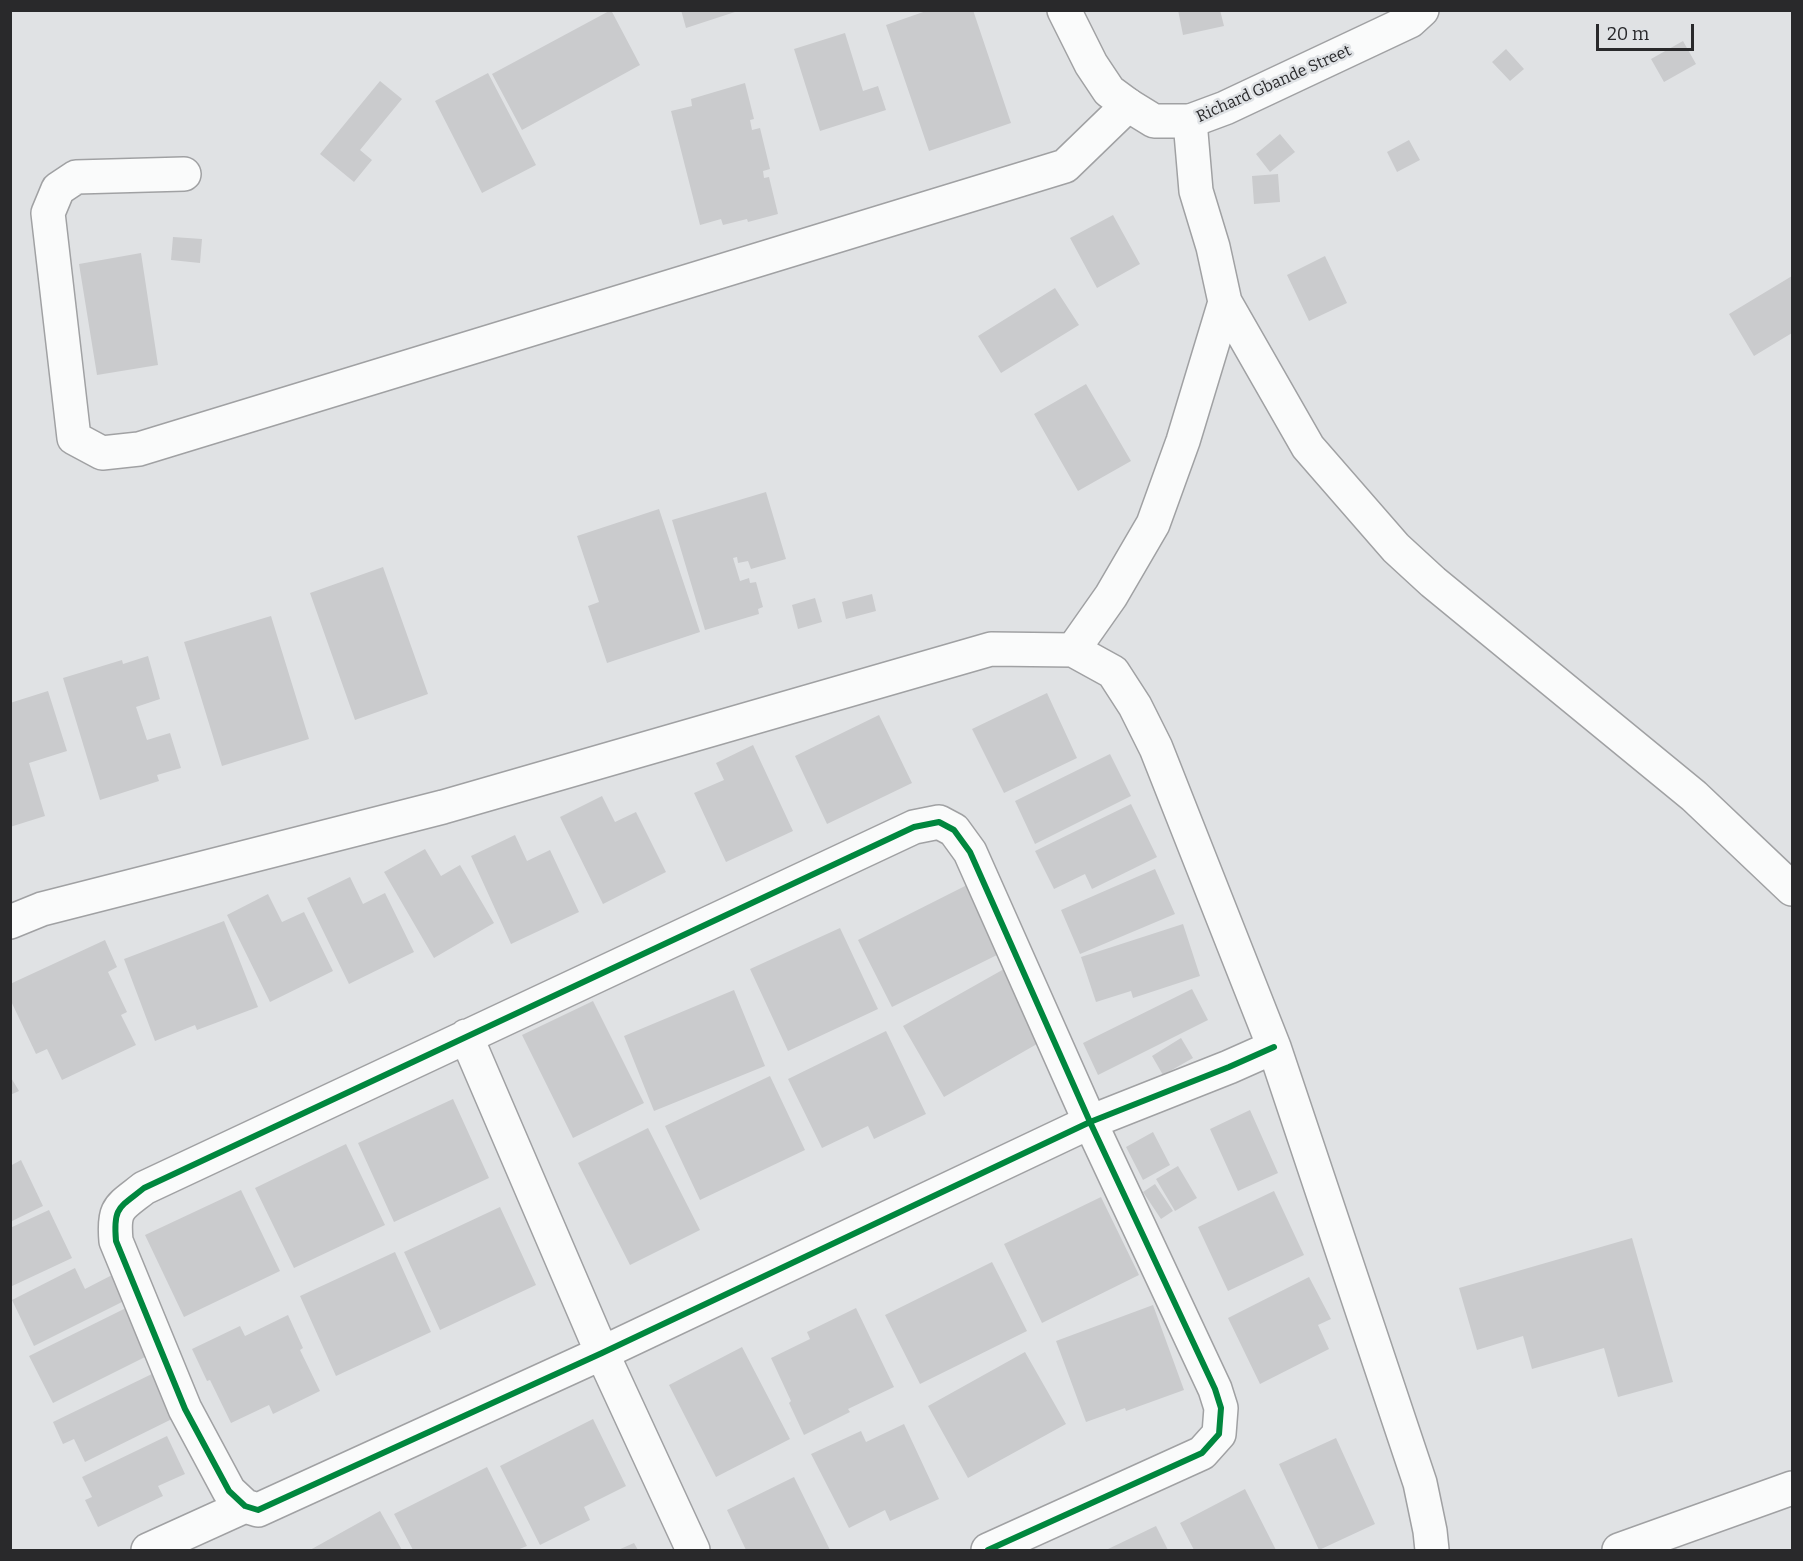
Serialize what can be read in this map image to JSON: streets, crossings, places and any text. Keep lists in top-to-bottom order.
{
  "streets": {
    "street": ["Richard Gbande Street"]
  },
  "scale_bar": "20 m"
}
